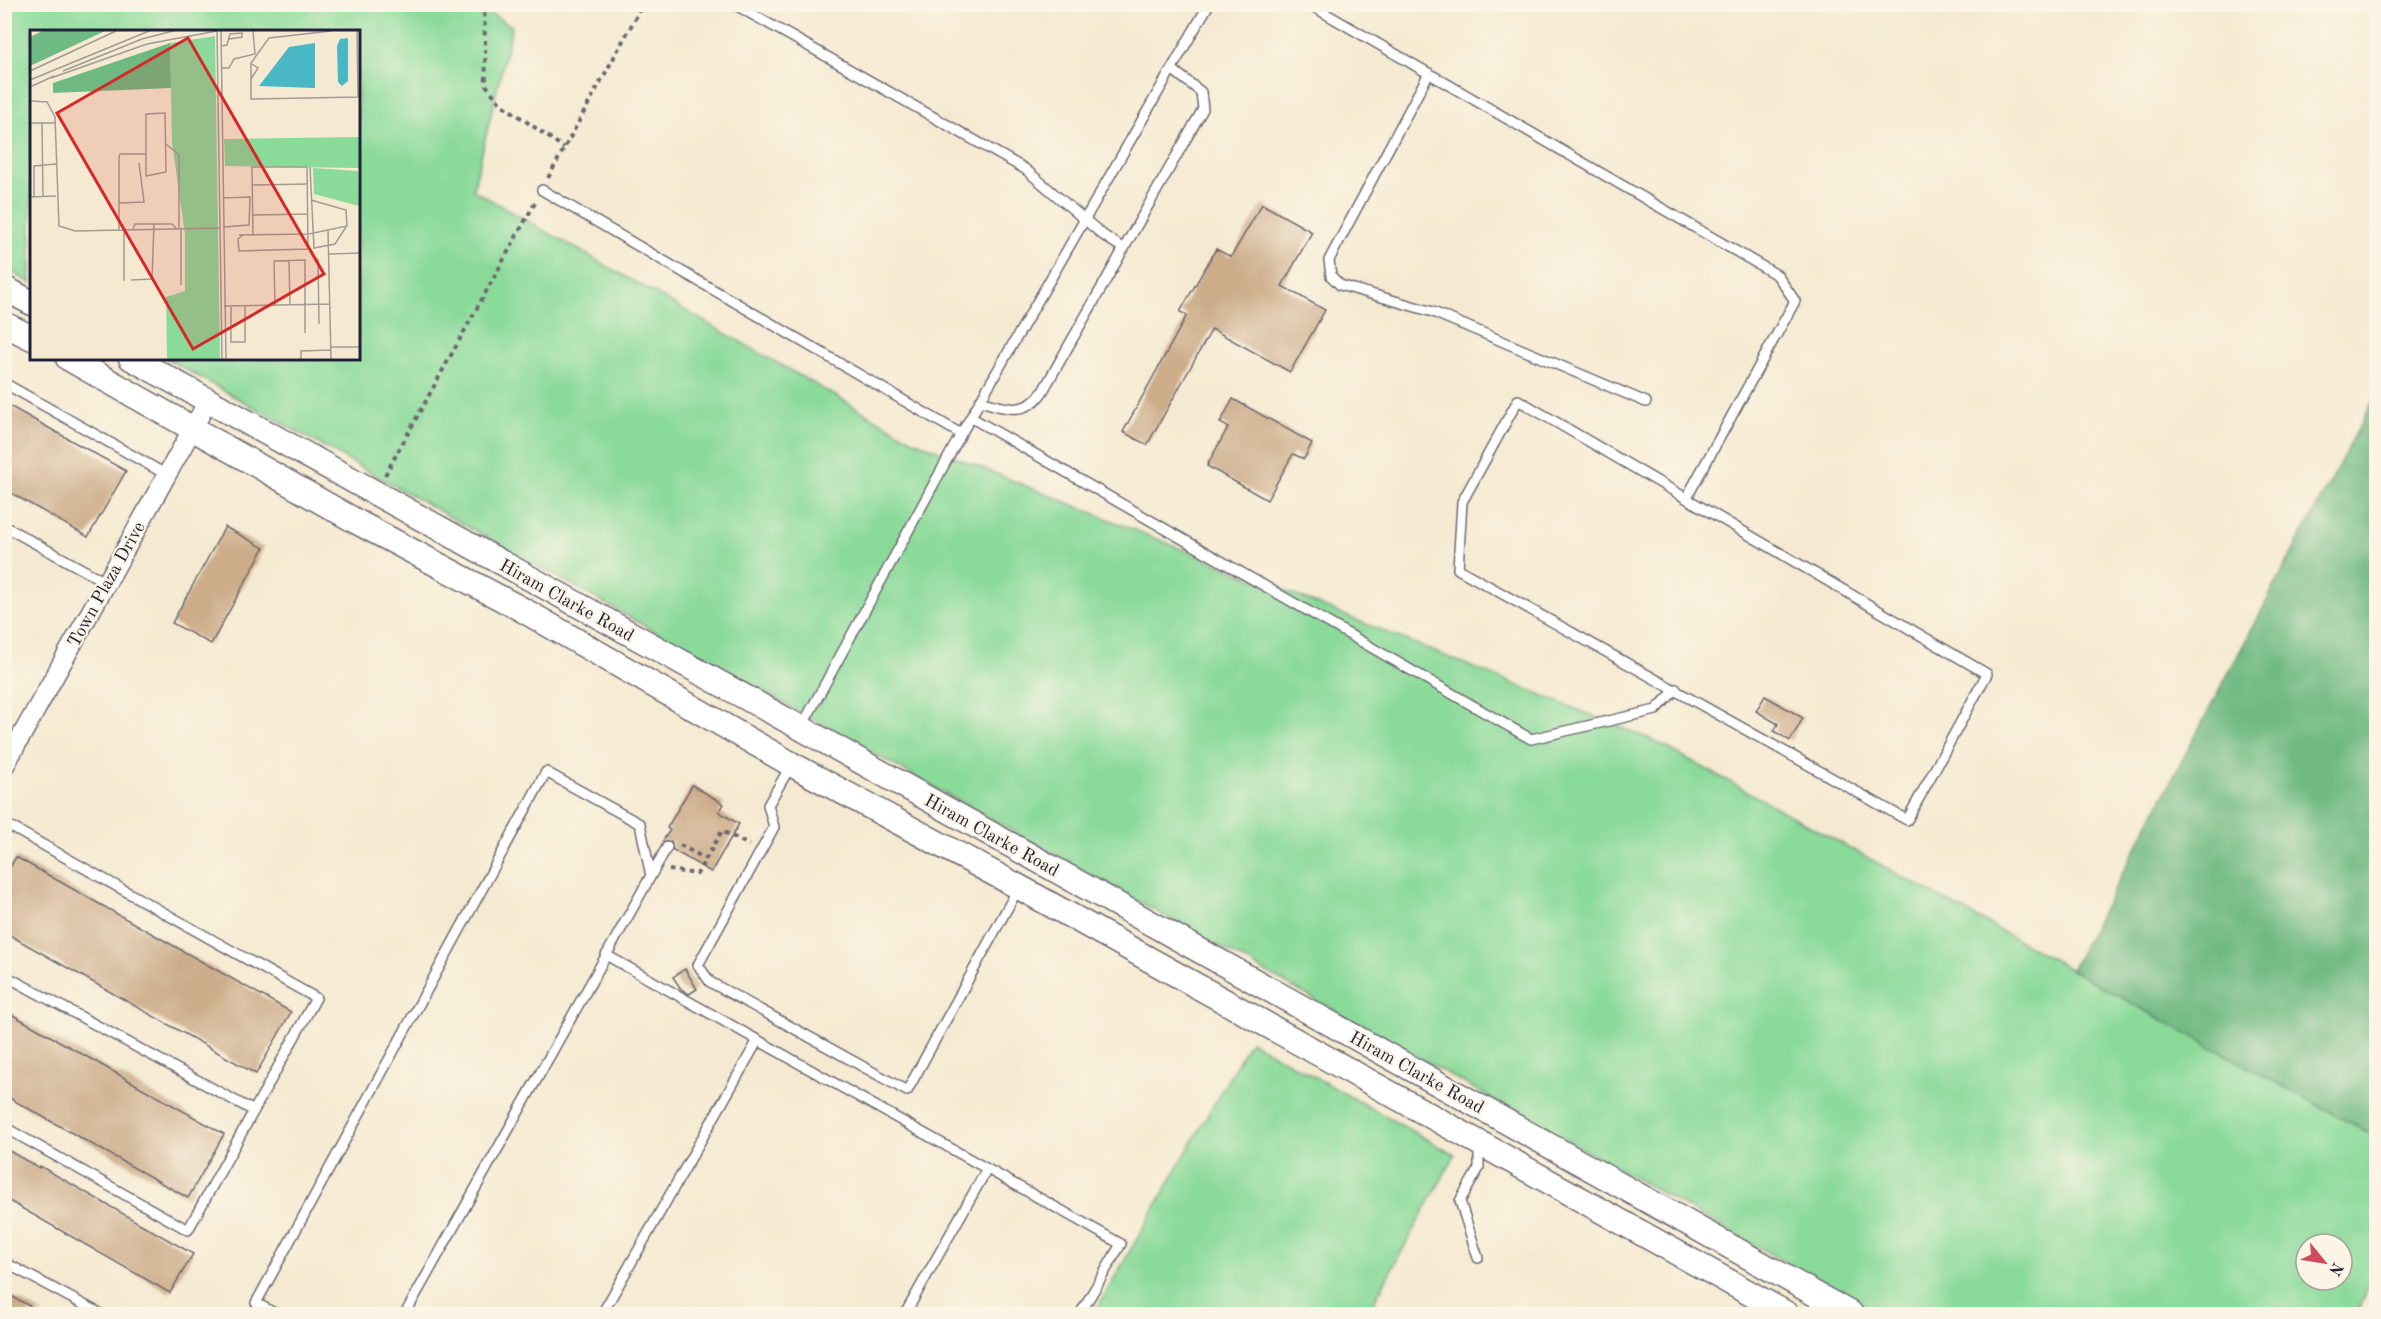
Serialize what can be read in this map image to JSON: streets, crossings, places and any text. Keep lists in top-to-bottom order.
{
  "streets": {
    "main road": ["Hiram Clarke Road"],
    "street": ["Town Plaza Drive"]
  },
  "crossings": [
    ["Town Plaza Drive", "Hiram Clarke Road"]
  ],
  "north": "bottom right"
}
